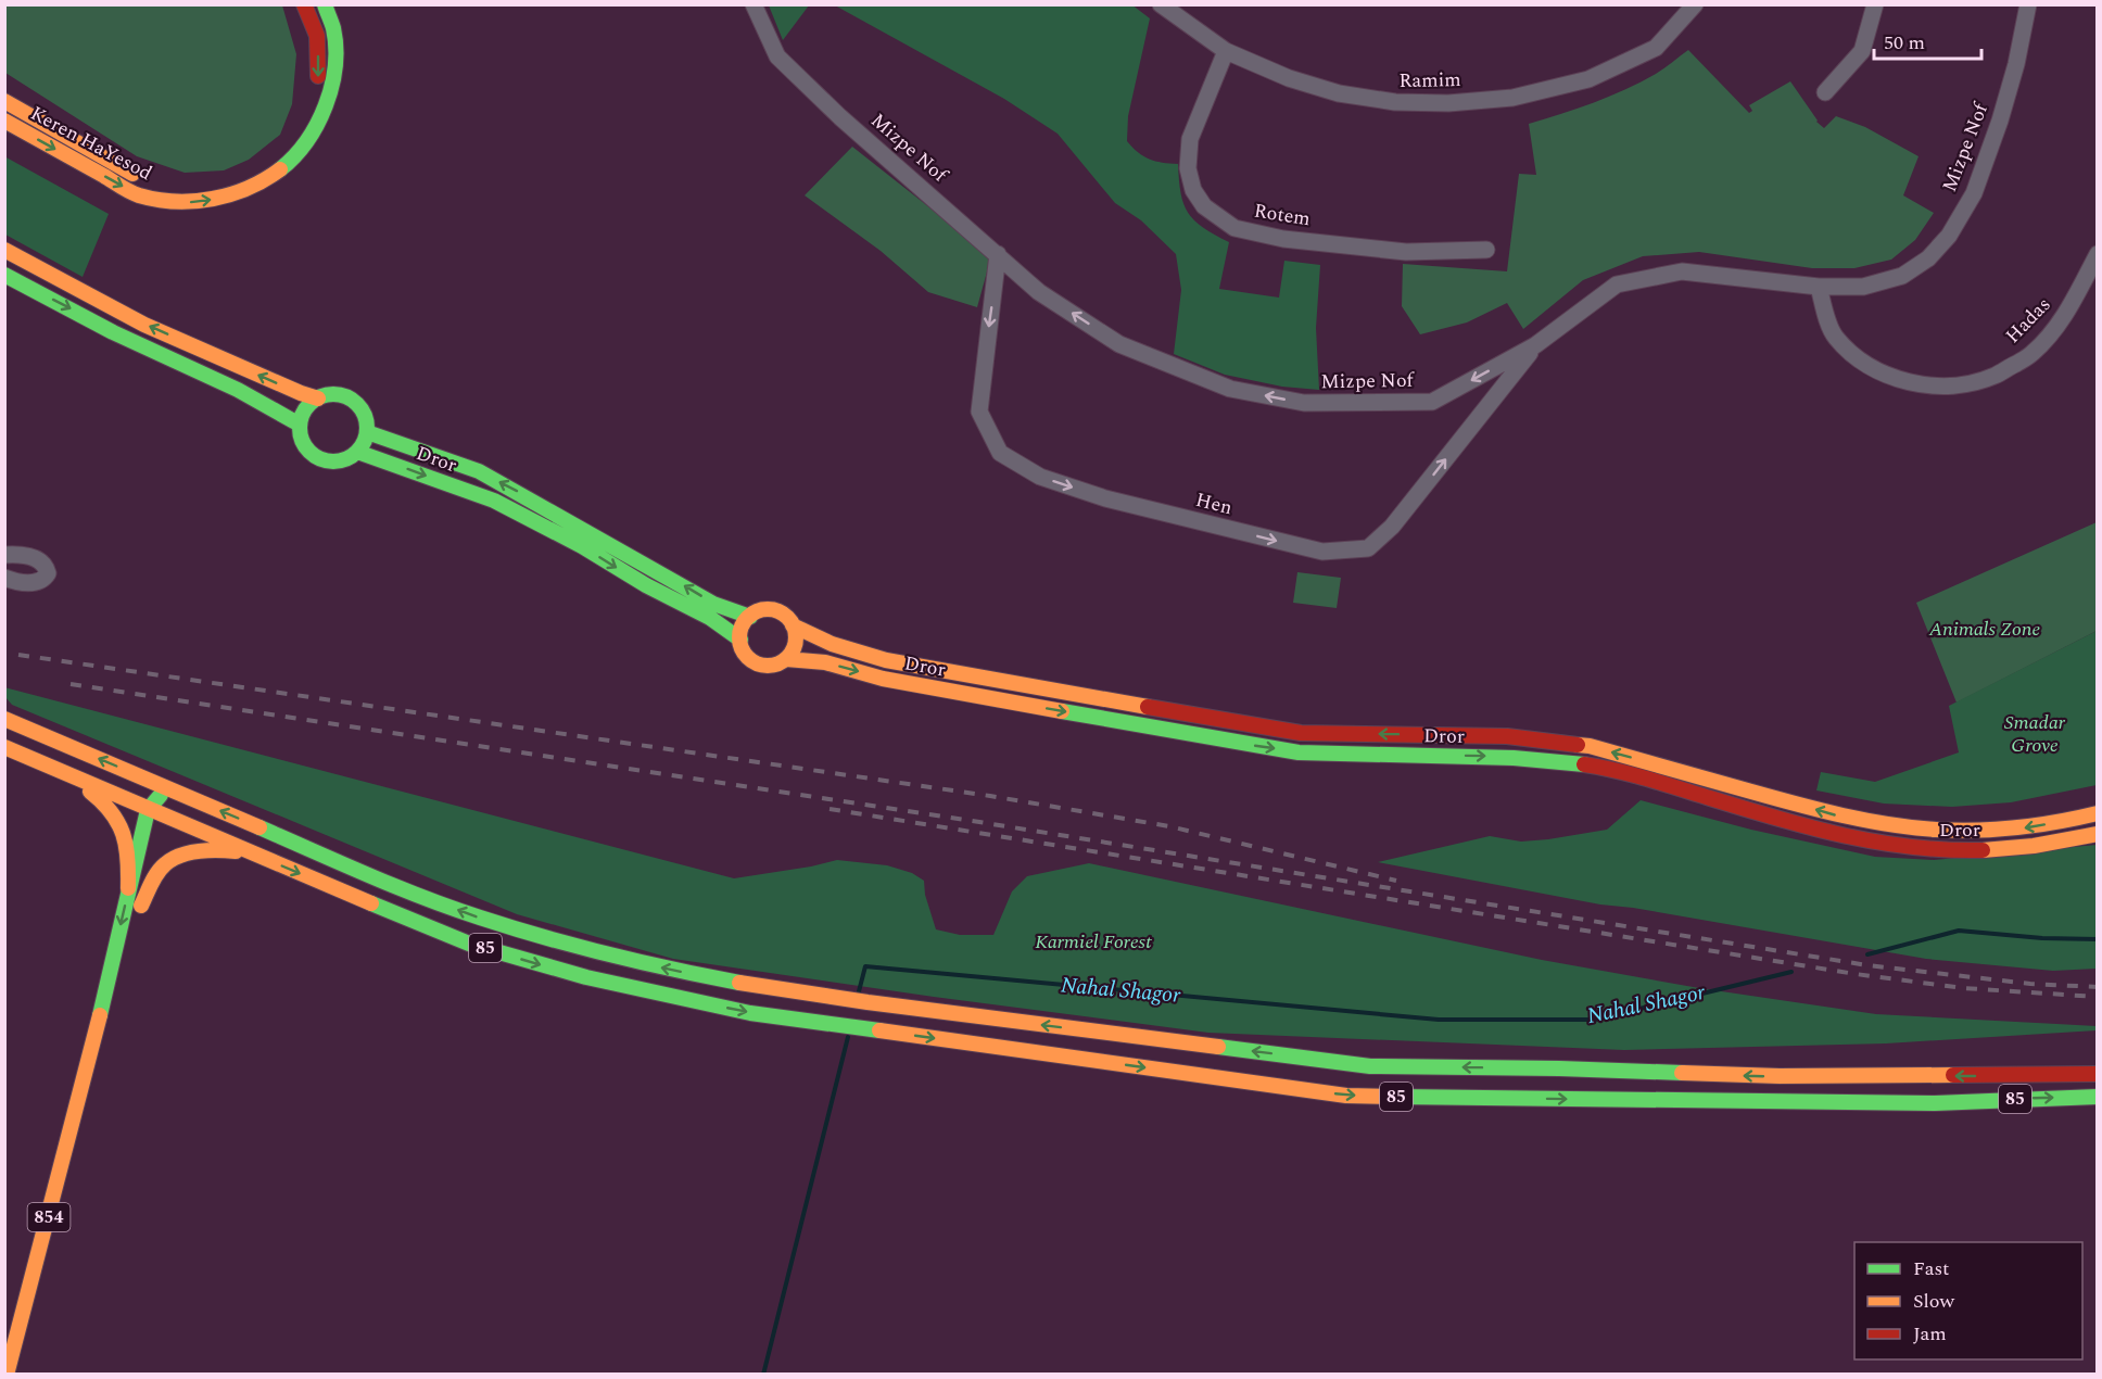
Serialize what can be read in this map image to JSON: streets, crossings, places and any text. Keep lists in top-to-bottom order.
{
  "streets": {
    "main road": [
      "Keren HaYesod",
      "Dror",
      "85",
      "854"
    ],
    "street": [
      "Ramim",
      "Mizpe Nof",
      "Rotem",
      "Hadas",
      "Hen"
    ]
  },
  "crossings": [
    ["Ramim", "Rotem"],
    ["Mizpe Nof", "Hadas"],
    ["Mizpe Nof", "Hen"],
    ["85", "854"]
  ],
  "water": ["Nahal Shagor"],
  "parks": ["Animals Zone", "Smadar Grove", "Karmiel Forest"],
  "legend": ["Fast", "Slow", "Jam"],
  "scale_bar": "50 m"
}
